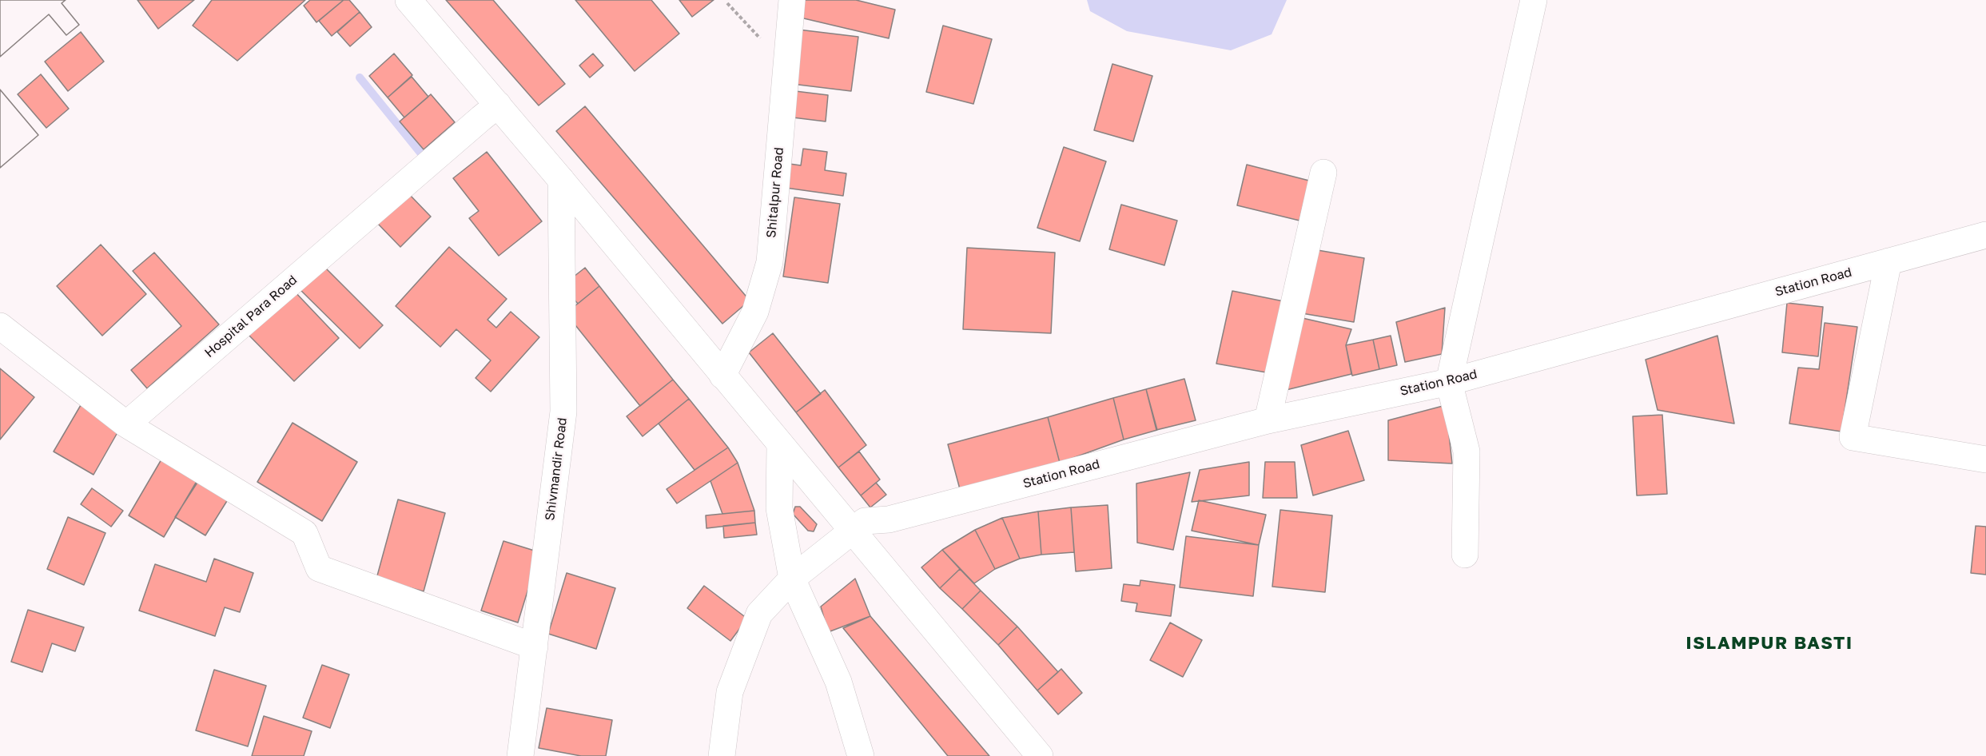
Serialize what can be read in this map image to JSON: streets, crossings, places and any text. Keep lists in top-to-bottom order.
{
  "streets": {
    "street": [
      "Shitalpur Road",
      "Station Road",
      "Hospital Para Road",
      "Shivmandir Road"
    ]
  },
  "districts": ["ISLAMPUR BASTI"]
}
